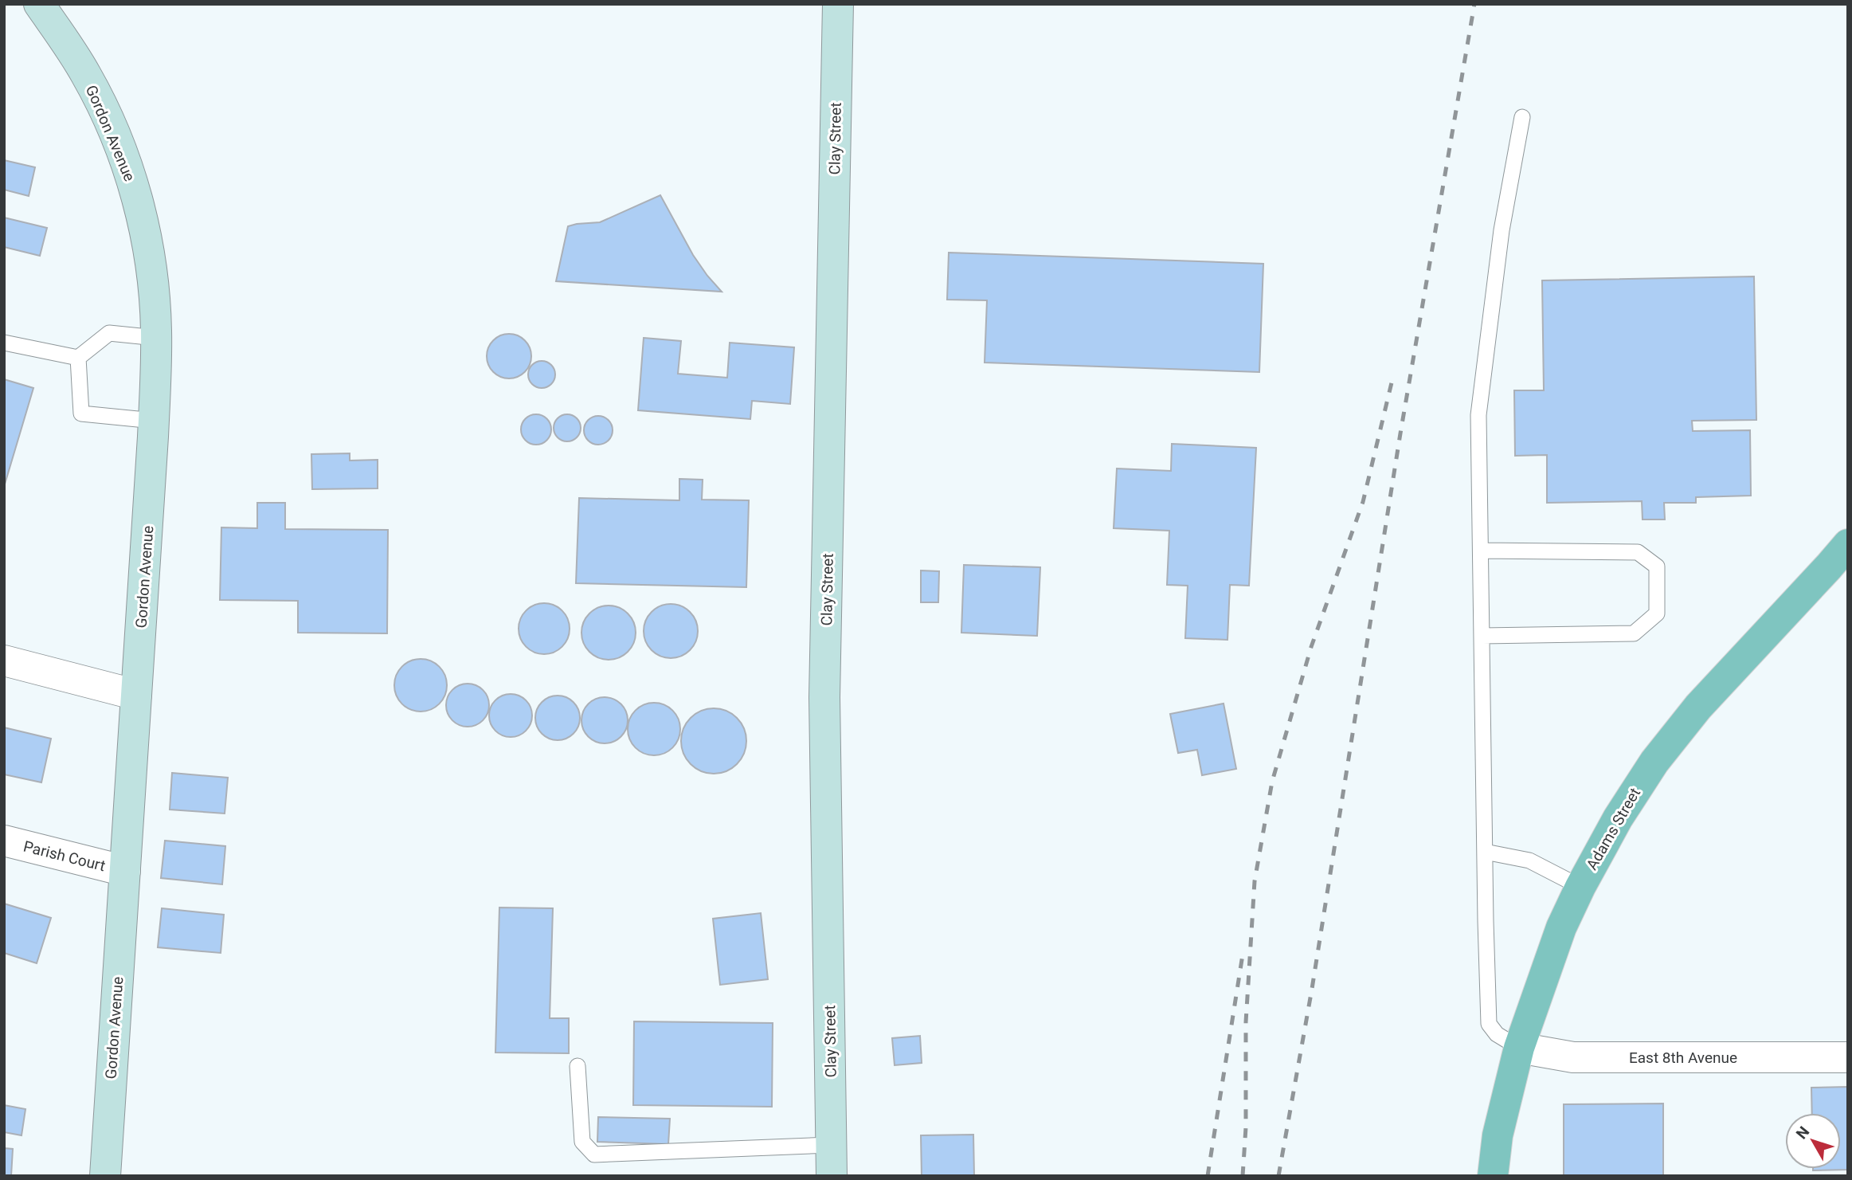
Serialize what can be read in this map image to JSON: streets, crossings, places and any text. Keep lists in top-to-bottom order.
{
  "streets": {
    "main road": ["Adams Street"],
    "street": [
      "Gordon Avenue",
      "Clay Street",
      "Parish Court",
      "East 8th Avenue"
    ]
  },
  "crossings": [
    ["Gordon Avenue", "Parish Court"],
    ["Adams Street", "East 8th Avenue"]
  ],
  "north": "top left"
}
